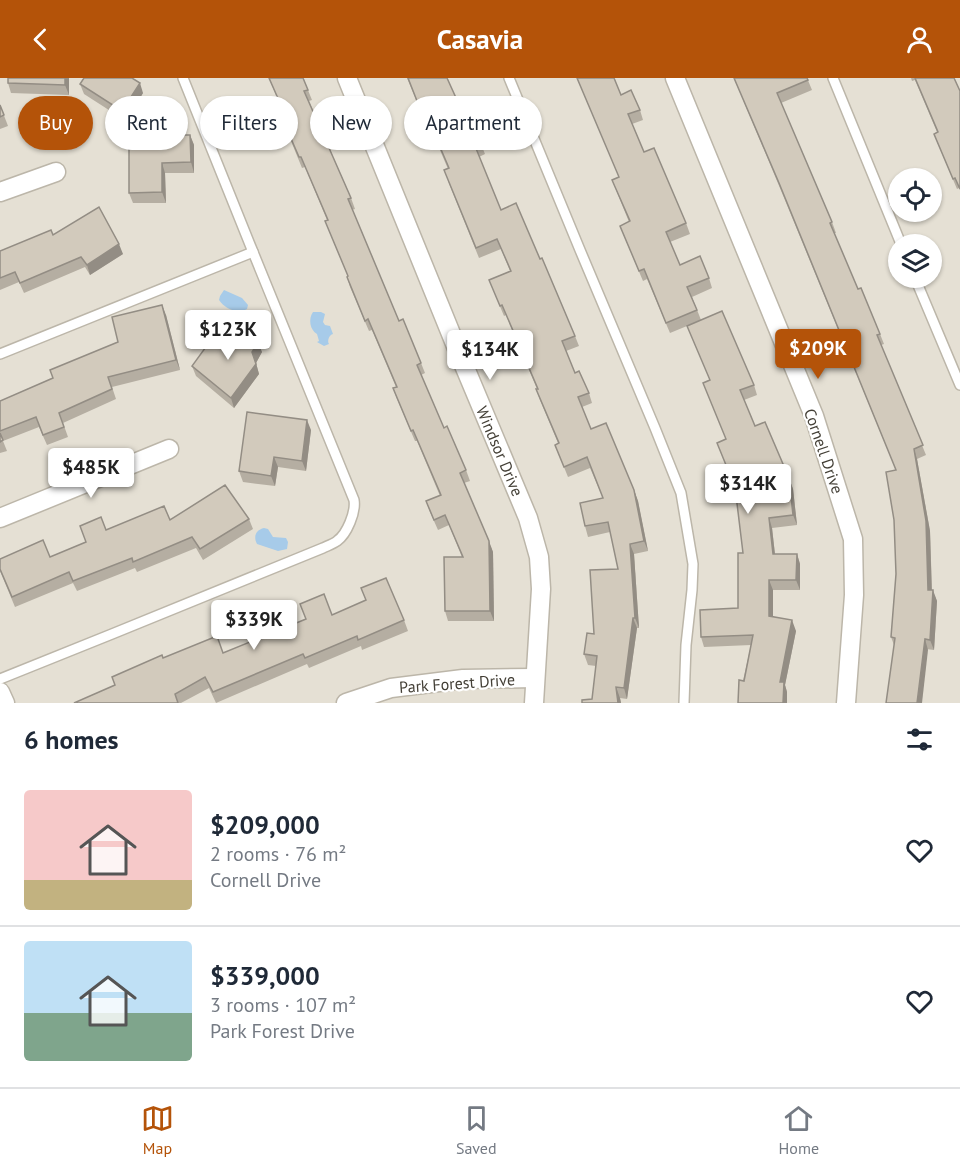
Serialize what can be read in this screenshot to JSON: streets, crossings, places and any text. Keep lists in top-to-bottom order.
{
  "streets": {
    "street": ["Windsor Drive", "Cornell Drive", "Park Forest Drive"]
  },
  "crossings": [
    ["Windsor Drive", "Park Forest Drive"]
  ],
  "page": {
    "header": "Casavia",
    "chip": [
      "Buy",
      "Rent",
      "Filters",
      "New",
      "Apartment"
    ],
    "price": [
      "$123K",
      "$209K",
      "$134K",
      "$485K",
      "$314K",
      "$339K"
    ],
    "heading": "6 homes",
    "list": [
      {
        "name": "$209,000",
        "note": "2 rooms · 76 m² · Cornell Drive"
      },
      {
        "name": "$339,000",
        "note": "3 rooms · 107 m² · Park Forest Drive"
      }
    ],
    "tabs": ["Map", "Saved", "Home"]
  }
}
